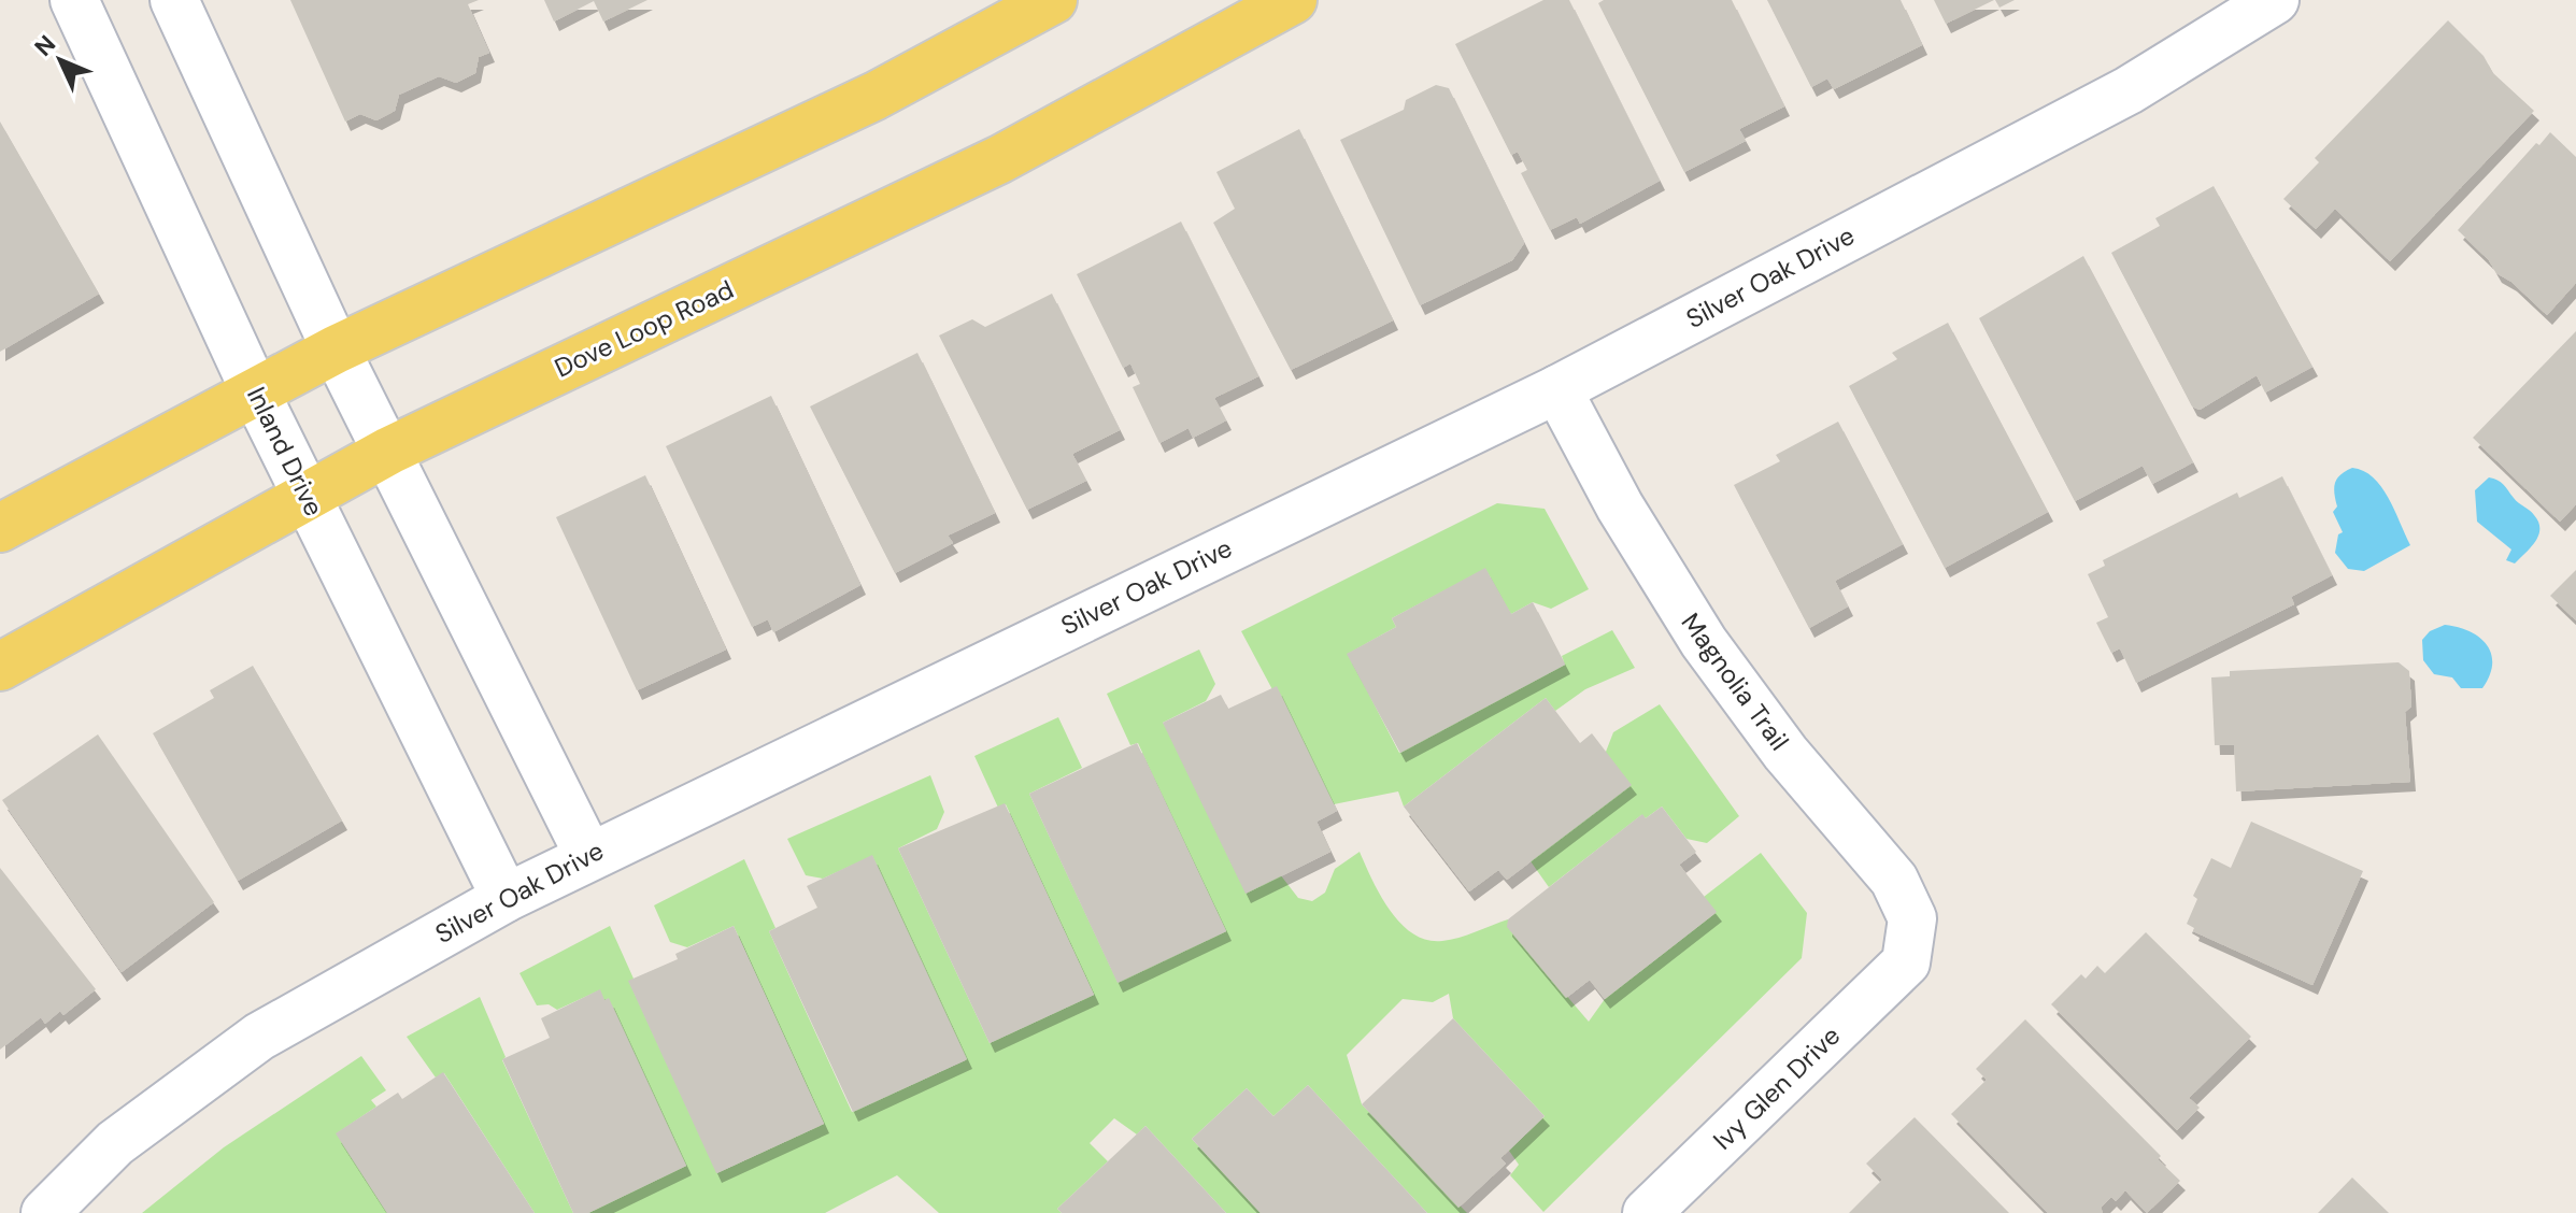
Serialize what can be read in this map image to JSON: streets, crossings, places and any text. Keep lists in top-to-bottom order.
{
  "streets": {
    "main road": ["Dove Loop Road"],
    "street": [
      "Silver Oak Drive",
      "Inland Drive",
      "Magnolia Trail",
      "Ivy Glen Drive"
    ]
  },
  "crossings": [
    ["Silver Oak Drive", "Inland Drive"],
    ["Silver Oak Drive", "Magnolia Trail"],
    ["Dove Loop Road", "Inland Drive"],
    ["Magnolia Trail", "Ivy Glen Drive"]
  ],
  "north": "top left"
}
